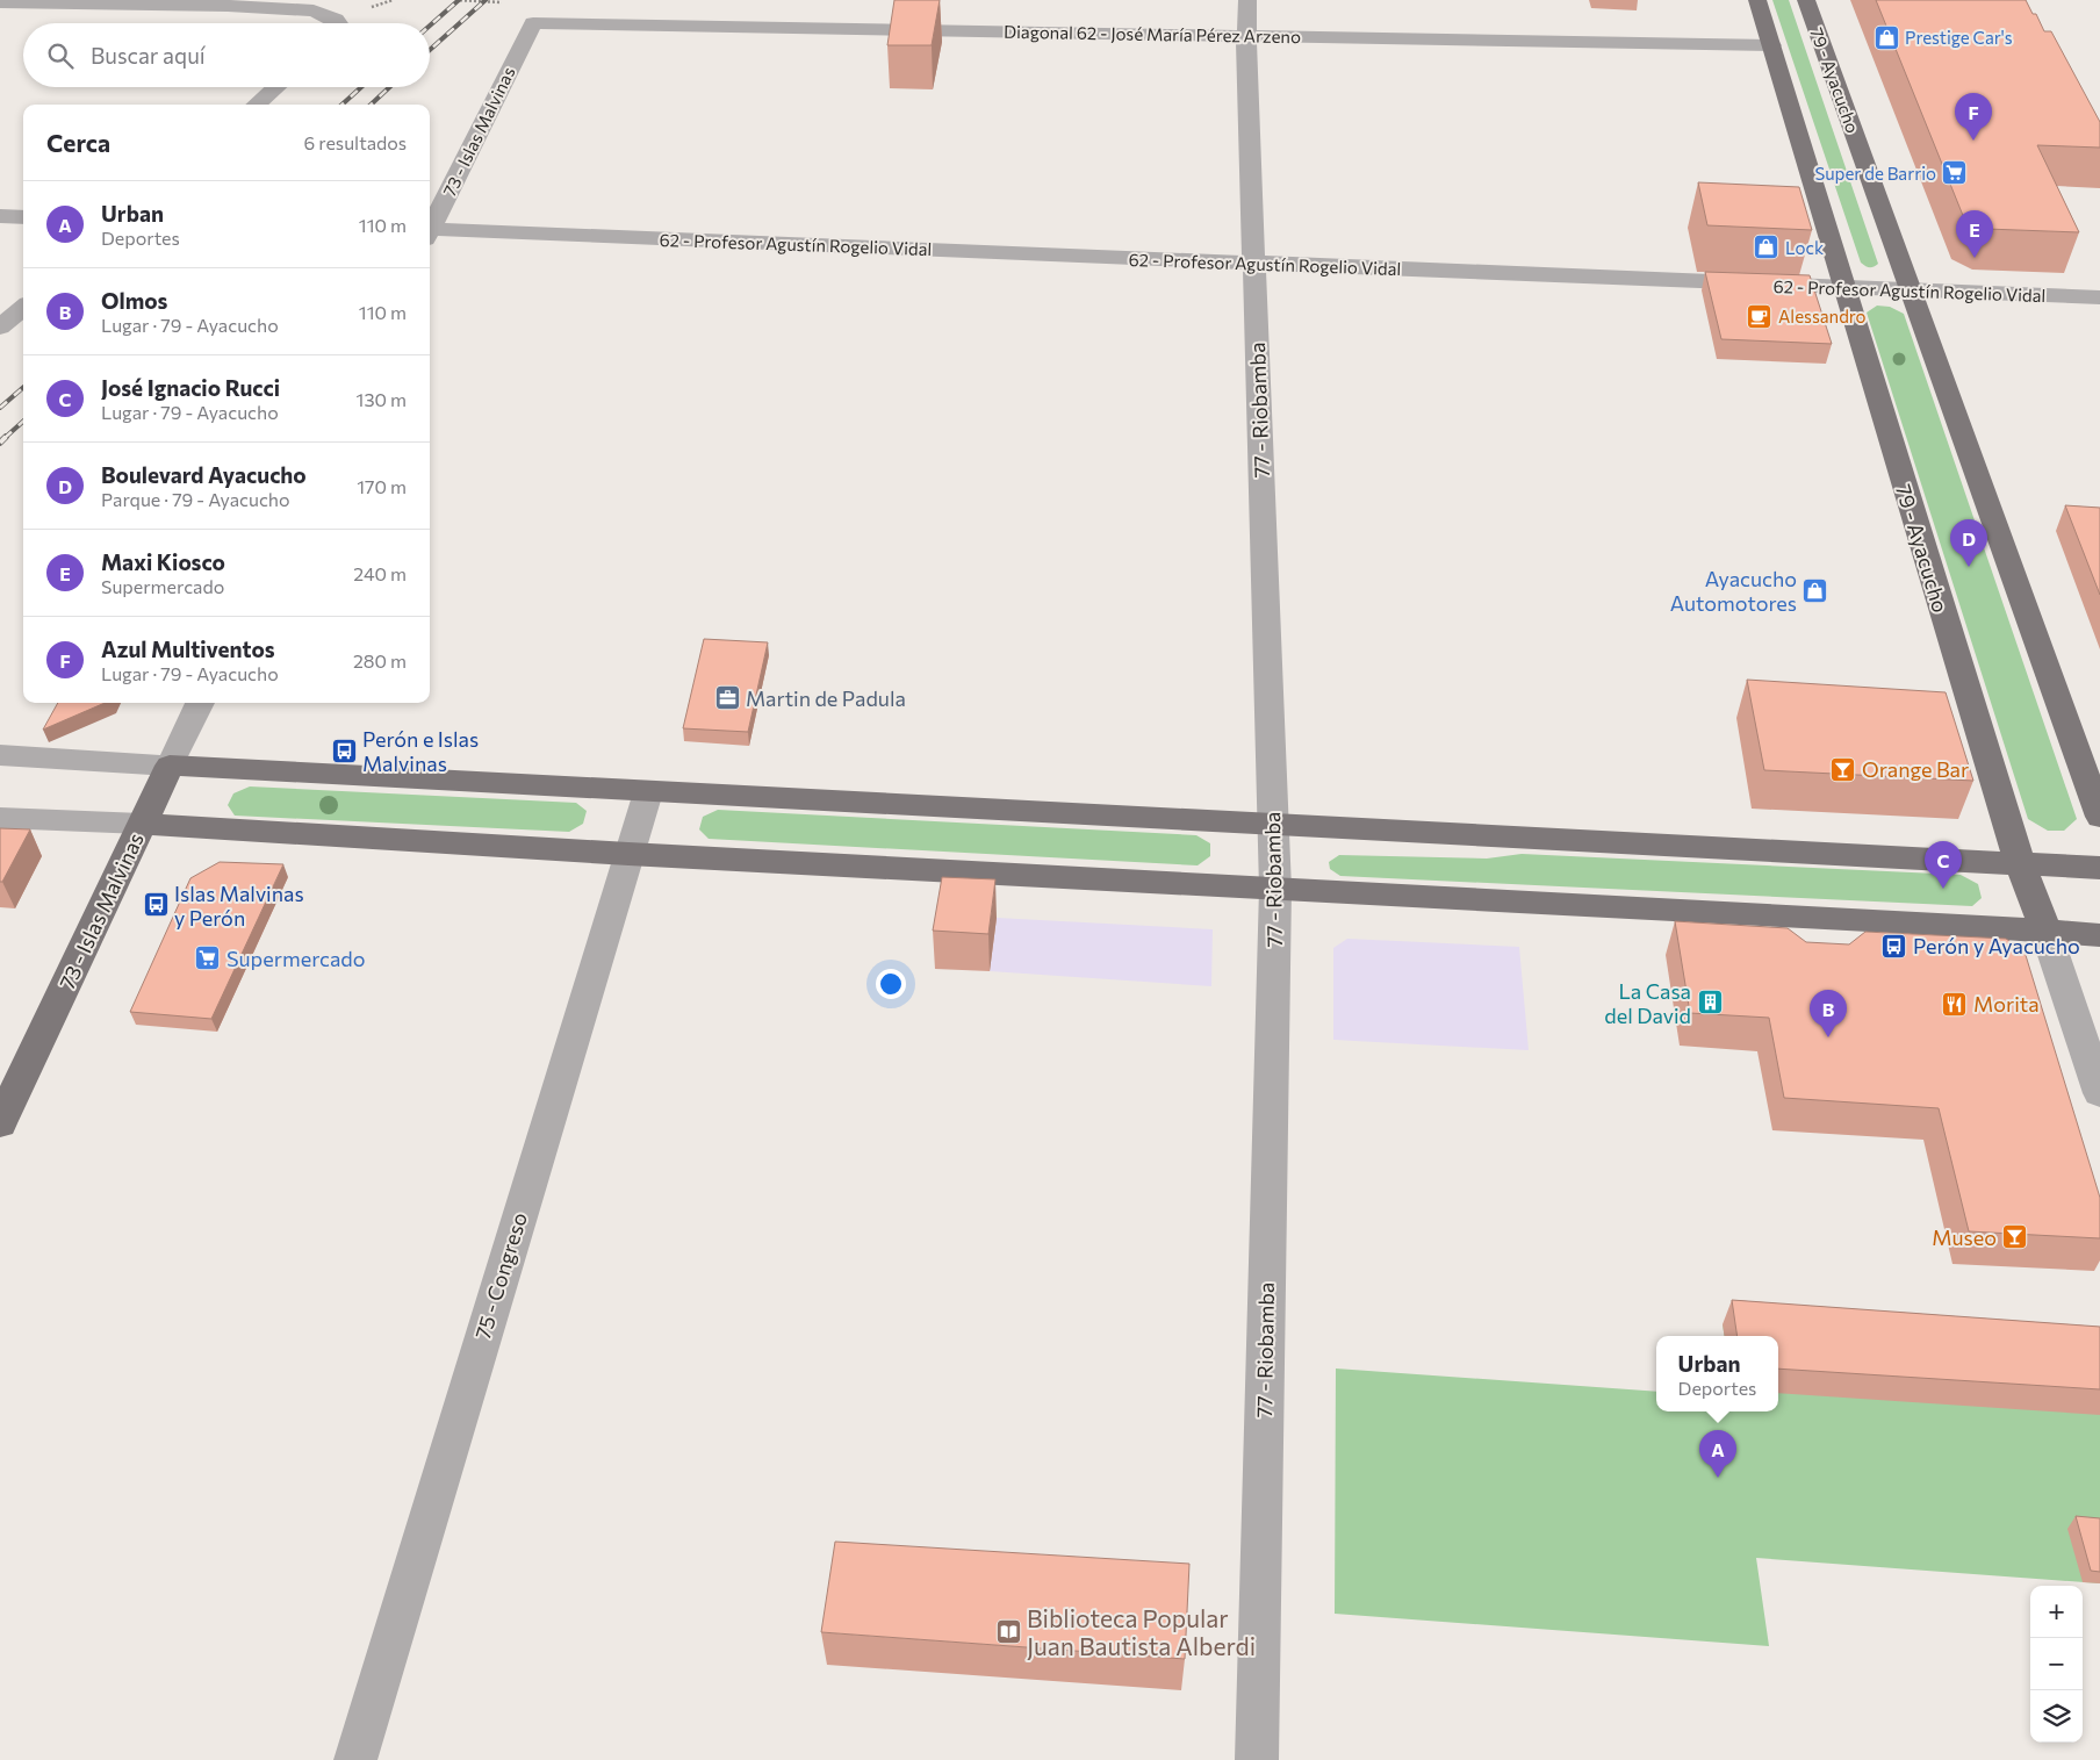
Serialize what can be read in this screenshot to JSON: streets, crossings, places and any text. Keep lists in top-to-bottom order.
{
  "streets": {
    "main road": ["79 - Ayacucho", "73 - Islas Malvinas"],
    "street": [
      "Diagonal 62 - José María Pérez Arzeno",
      "62 - Profesor Agustín Rogelio Vidal",
      "77 - Riobamba",
      "75 - Congreso"
    ]
  },
  "crossings": [
    ["Diagonal 62 - José María Pérez Arzeno", "79 - Ayacucho"],
    ["Diagonal 62 - José María Pérez Arzeno", "73 - Islas Malvinas"],
    ["Diagonal 62 - José María Pérez Arzeno", "77 - Riobamba"],
    ["79 - Ayacucho", "62 - Profesor Agustín Rogelio Vidal"],
    ["62 - Profesor Agustín Rogelio Vidal", "77 - Riobamba"]
  ],
  "places": {
    "shop": ["Prestige Car's", "Lock", "Ayacucho Automotores"],
    "supermarket": ["Super de Barrio", "Supermercado"],
    "cafe": ["Alessandro"],
    "office": ["Martin de Padula"],
    "bus stop": ["Perón e Islas Malvinas", "Islas Malvinas y Perón", "Perón y Ayacucho"],
    "bar": ["Orange Bar", "Museo"],
    "building": ["La Casa del David"],
    "restaurant": ["Morita"],
    "library": ["Biblioteca Popular Juan Bautista Alberdi"]
  },
  "page": {
    "search": "Buscar aquí",
    "pins": [
      "F",
      "E",
      "D",
      "C",
      "B",
      "A"
    ],
    "heading": ["Cerca", "6 resultados"],
    "list": [
      {
        "mark": "A",
        "name": "Urban",
        "note": "Deportes",
        "value": "110 m"
      },
      {
        "mark": "B",
        "name": "Olmos",
        "note": "Lugar · 79 - Ayacucho",
        "value": "110 m"
      },
      {
        "mark": "C",
        "name": "José Ignacio Rucci",
        "note": "Lugar · 79 - Ayacucho",
        "value": "130 m"
      },
      {
        "mark": "D",
        "name": "Boulevard Ayacucho",
        "note": "Parque · 79 - Ayacucho",
        "value": "170 m"
      },
      {
        "mark": "E",
        "name": "Maxi Kiosco",
        "note": "Supermercado",
        "value": "240 m"
      },
      {
        "mark": "F",
        "name": "Azul Multiventos",
        "note": "Lugar · 79 - Ayacucho",
        "value": "280 m"
      }
    ],
    "popup": ["Urban", "Deportes"],
    "map_buttons": ["+", "−"]
  }
}
